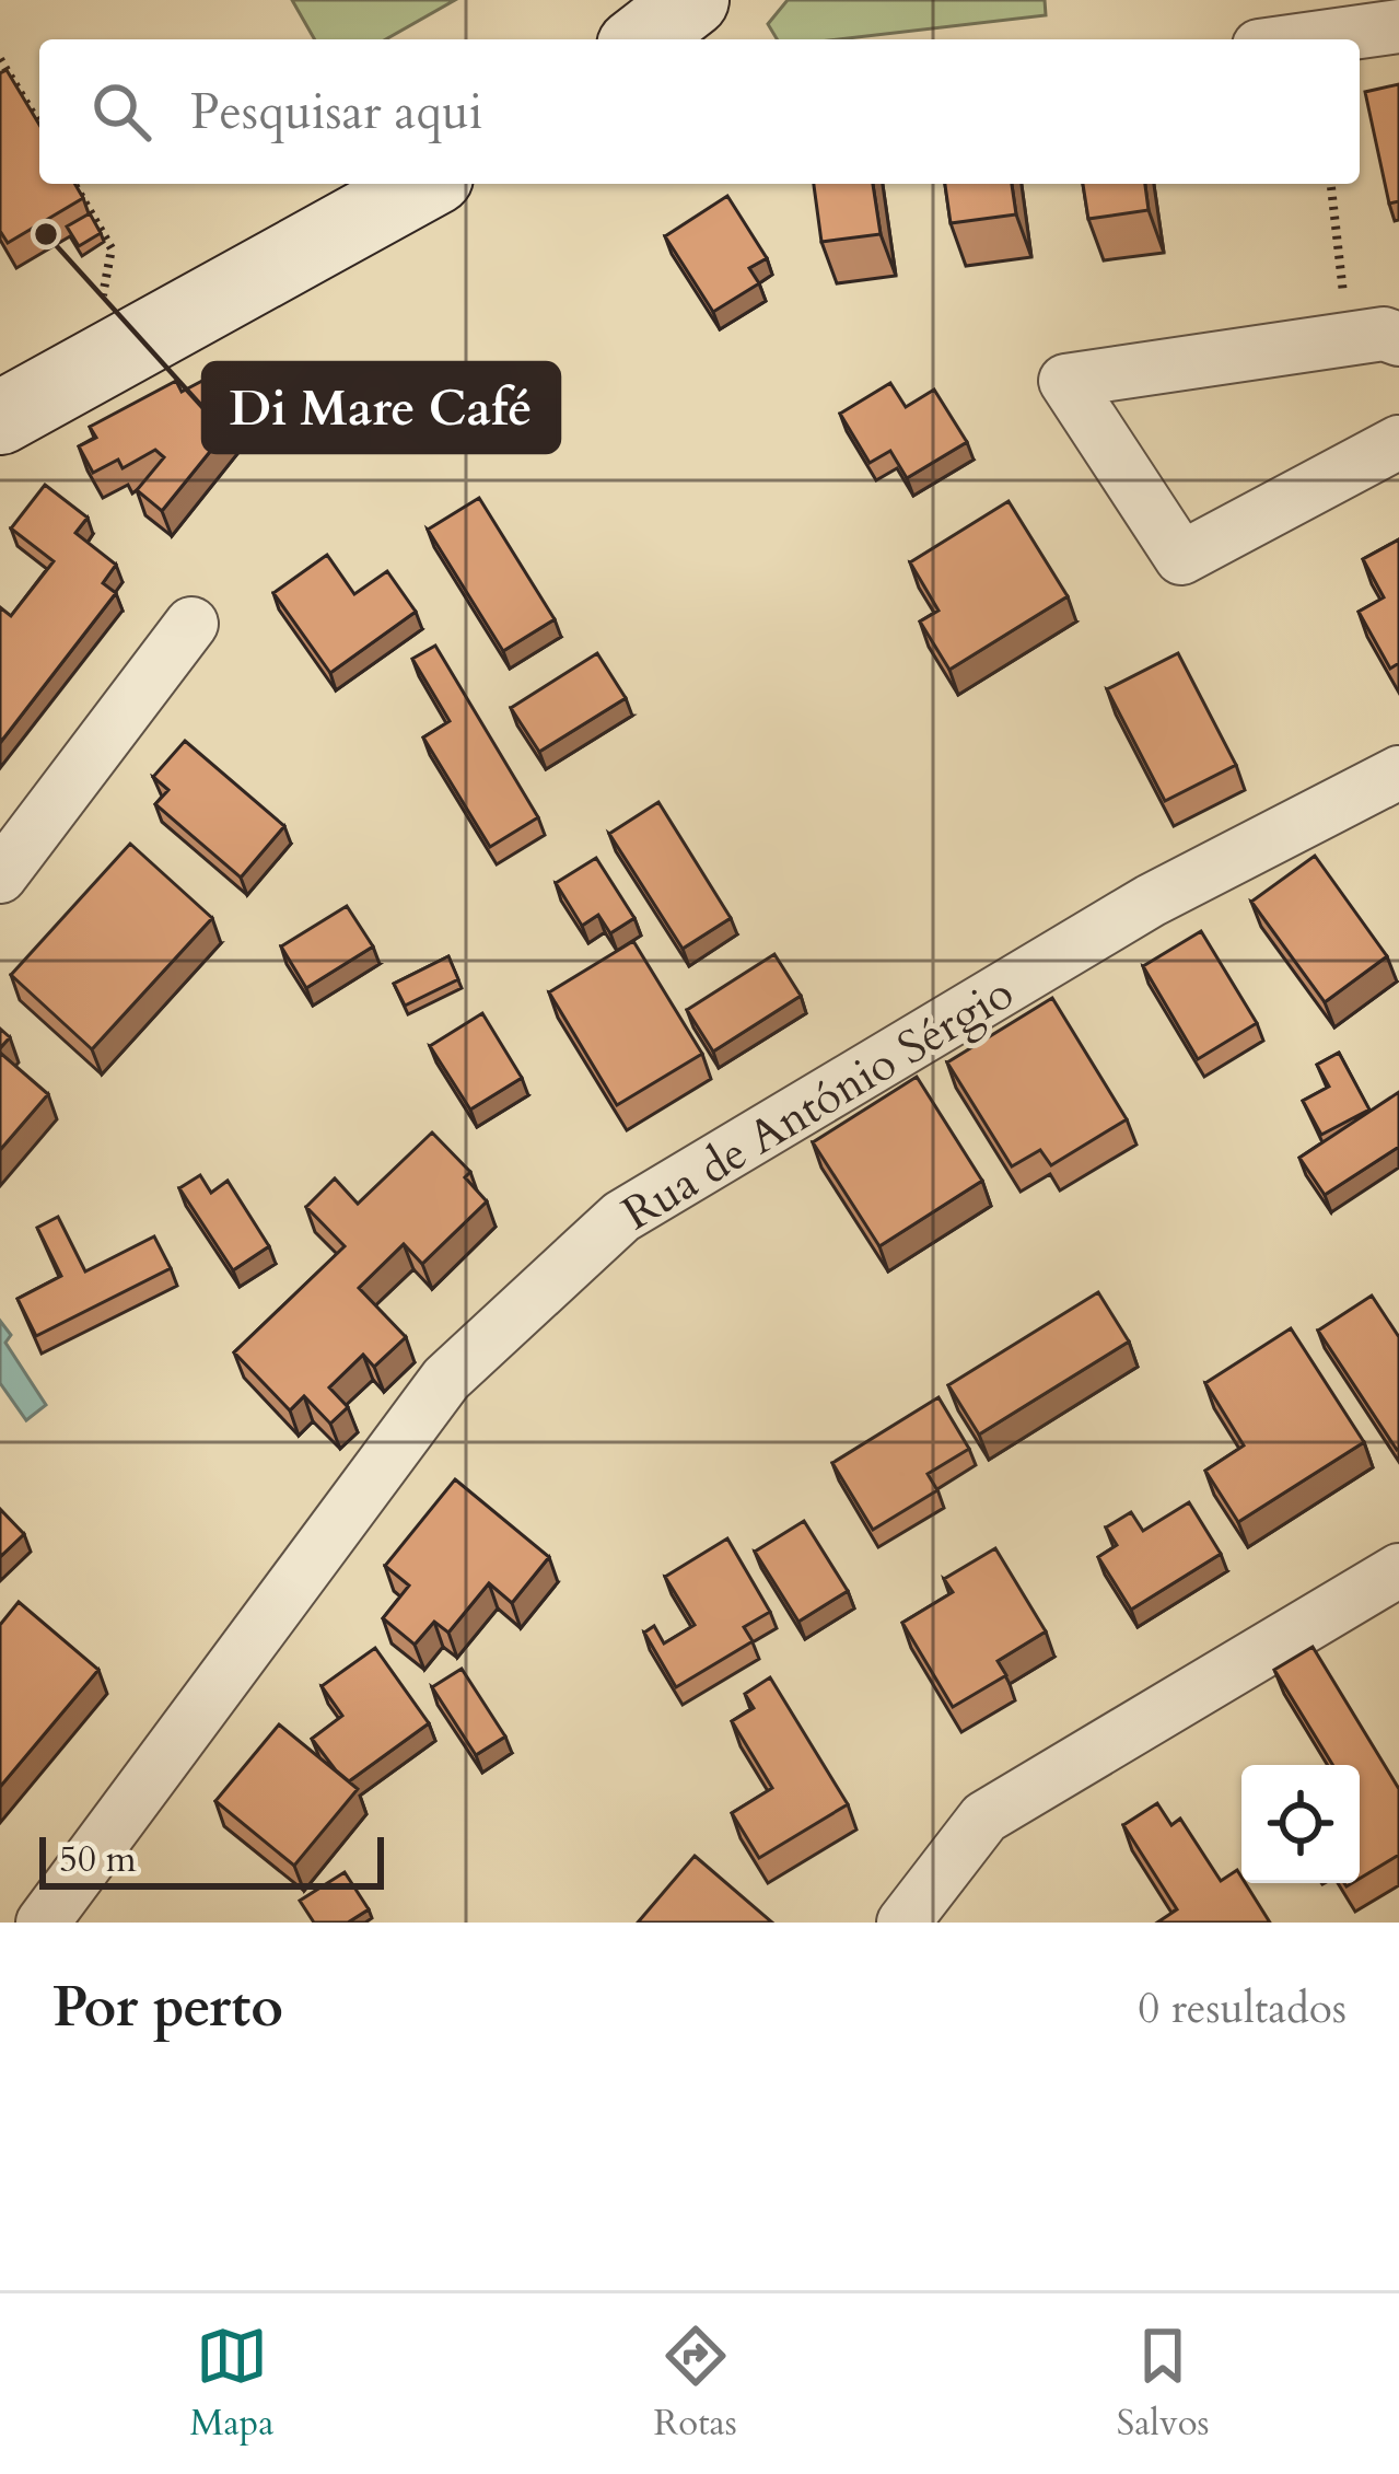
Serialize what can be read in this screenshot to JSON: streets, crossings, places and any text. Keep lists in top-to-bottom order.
{
  "streets": {
    "street": ["Rua de António Sérgio"]
  },
  "places": ["Di Mare Café"],
  "scale_bar": "50 m",
  "page": {
    "search": "Pesquisar aqui",
    "scale": "50 m",
    "heading": ["Por perto", "0 resultados"],
    "nav": ["Mapa", "Rotas", "Salvos"]
  }
}
